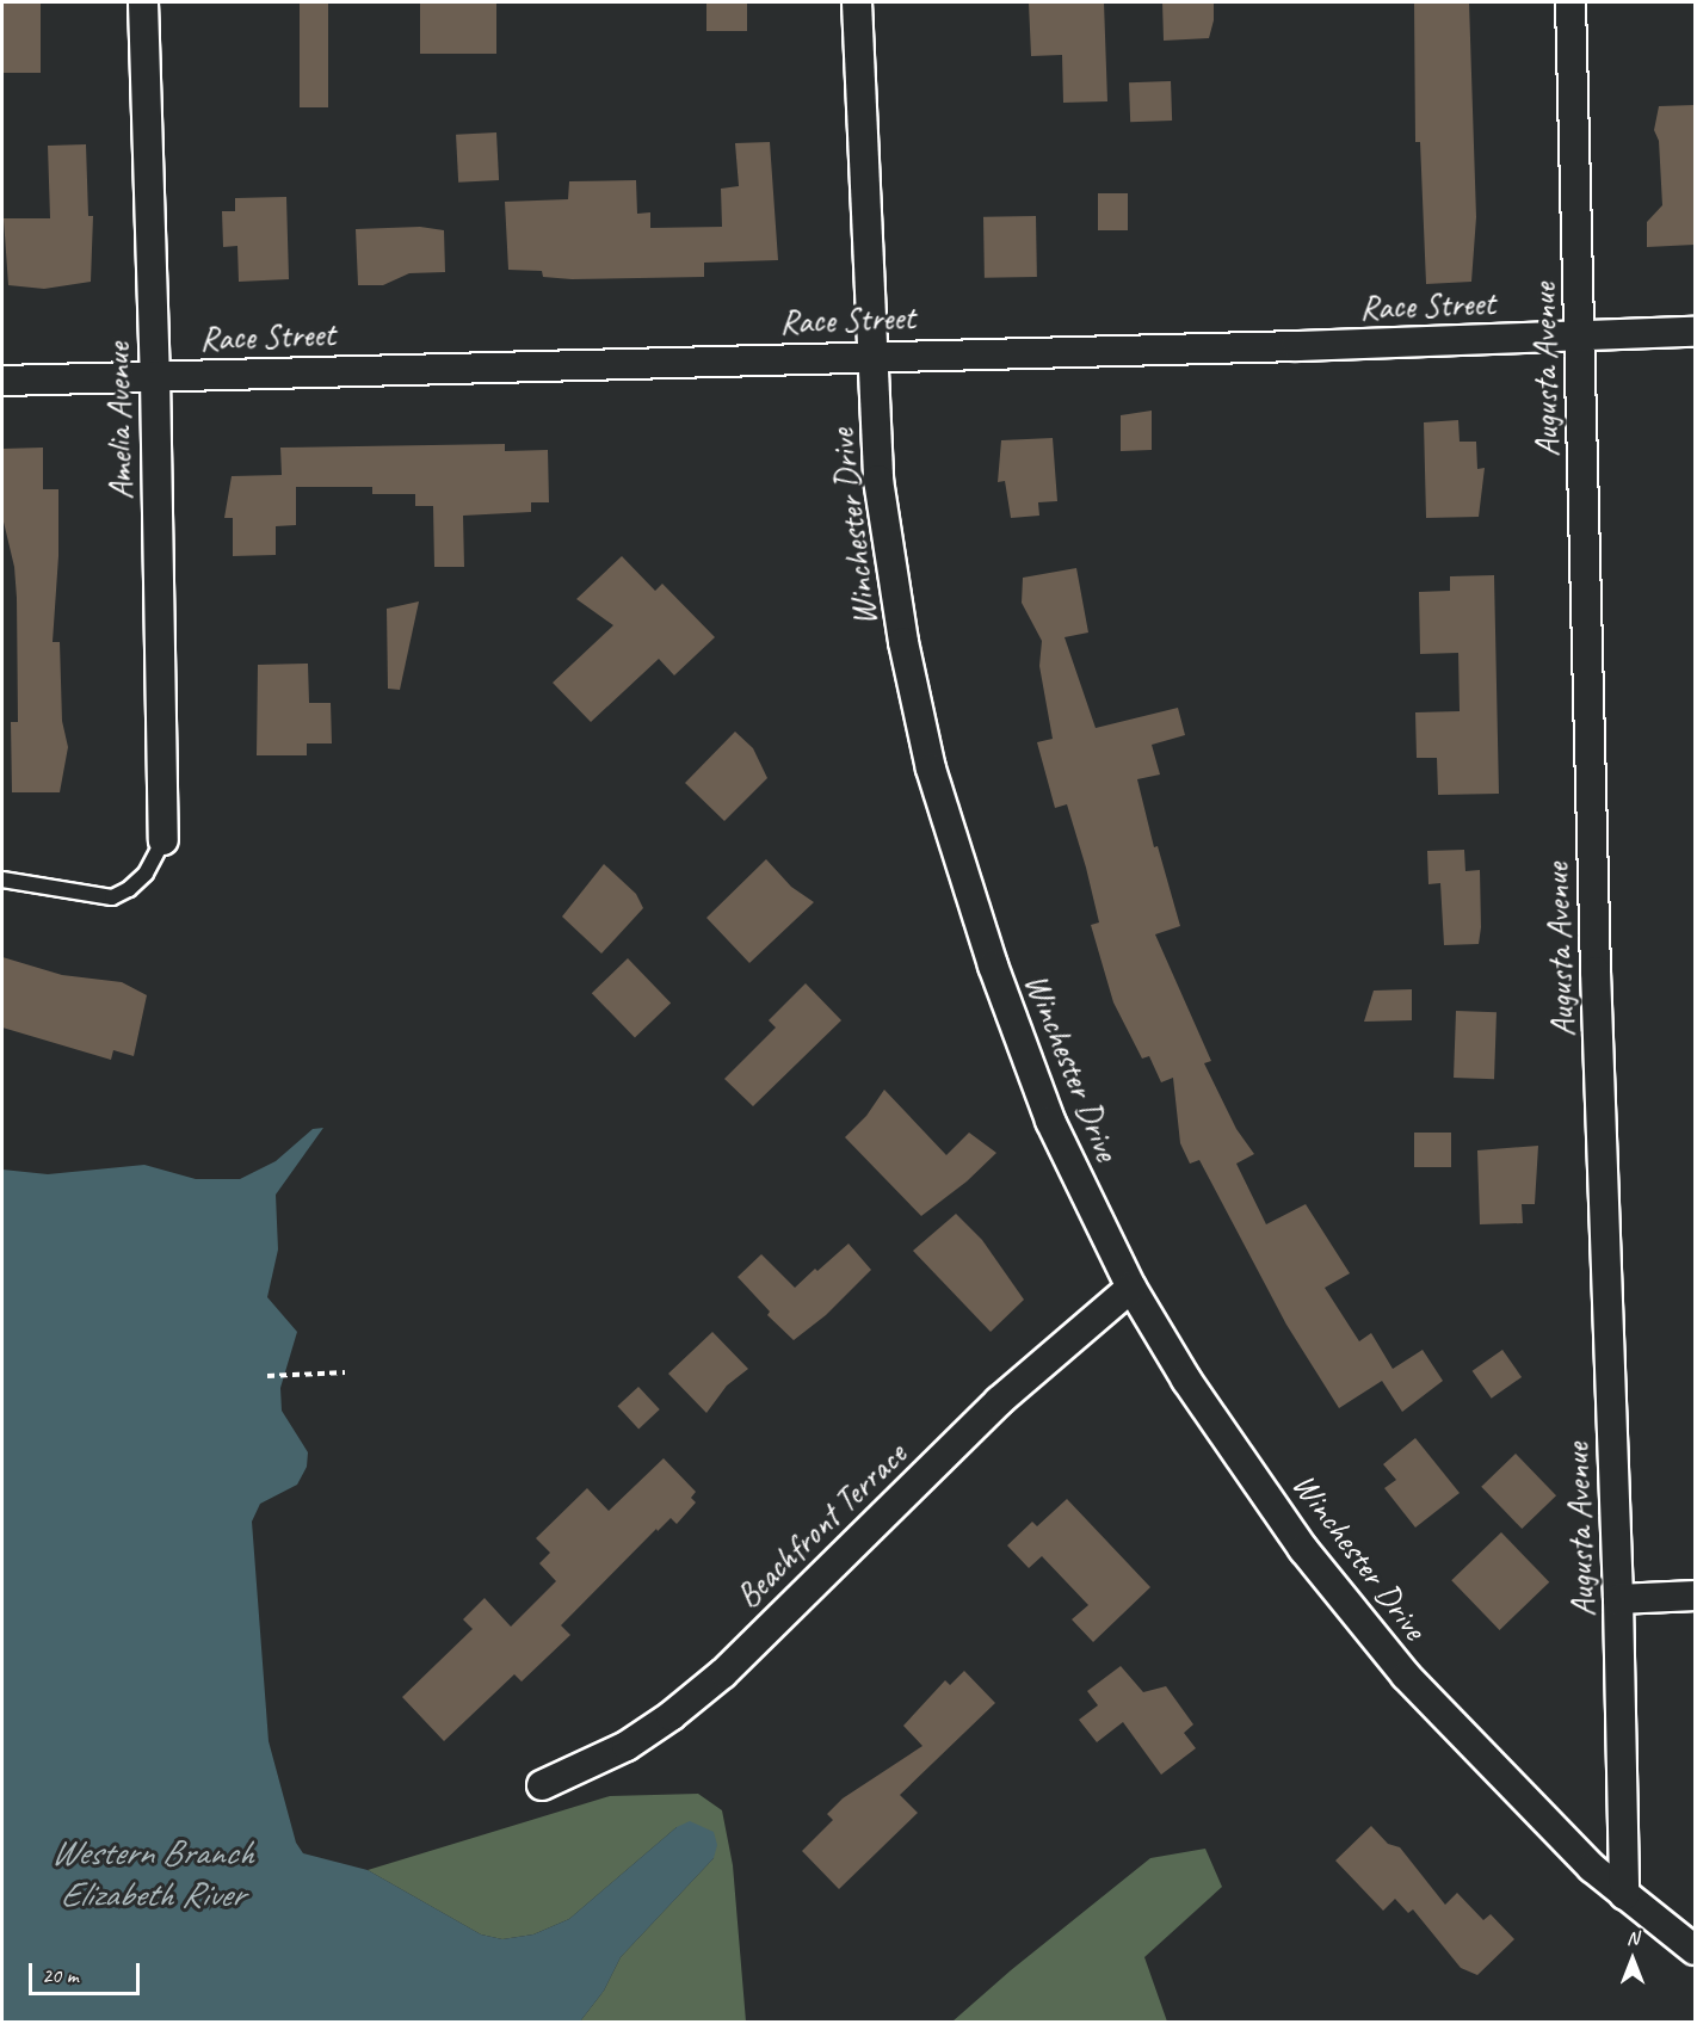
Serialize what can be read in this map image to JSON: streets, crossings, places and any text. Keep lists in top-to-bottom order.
{
  "streets": {
    "street": [
      "Race Street",
      "Augusta Avenue",
      "Amelia Avenue",
      "Winchester Drive",
      "Beachfront Terrace"
    ]
  },
  "crossings": [
    ["Race Street", "Augusta Avenue"],
    ["Race Street", "Amelia Avenue"],
    ["Race Street", "Winchester Drive"],
    ["Augusta Avenue", "Winchester Drive"],
    ["Winchester Drive", "Beachfront Terrace"]
  ],
  "water": ["Western Branch Elizabeth River"],
  "scale_bar": "20 m",
  "north": "top"
}
